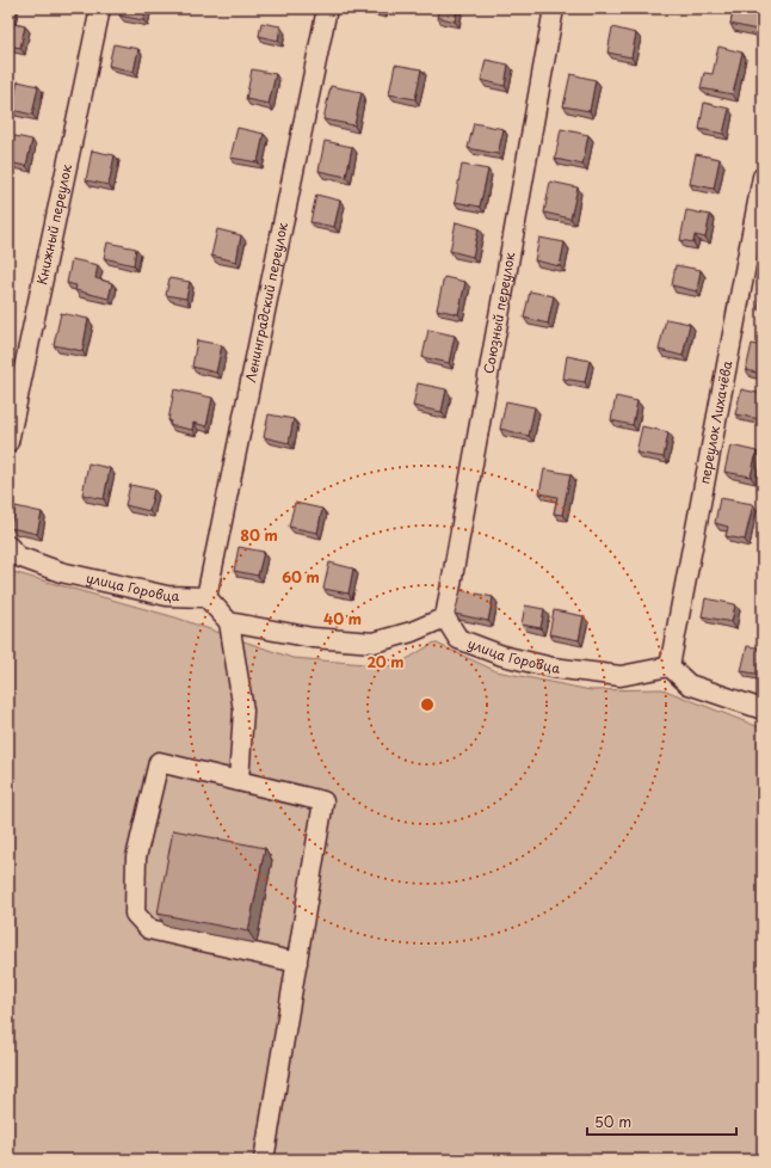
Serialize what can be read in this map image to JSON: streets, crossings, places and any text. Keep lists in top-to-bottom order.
{
  "streets": {
    "street": [
      "Книжный переулок",
      "Ленинградский переулок",
      "Союзный переулок",
      "переулок Лихачёва",
      "улица Горовца"
    ]
  },
  "crossings": [
    ["Ленинградский переулок", "улица Горовца"],
    ["Союзный переулок", "улица Горовца"],
    ["переулок Лихачёва", "улица Горовца"]
  ],
  "scale_bar": "50 m",
  "rings": [
    "80 m",
    "60 m",
    "40 m",
    "20 m"
  ]
}
